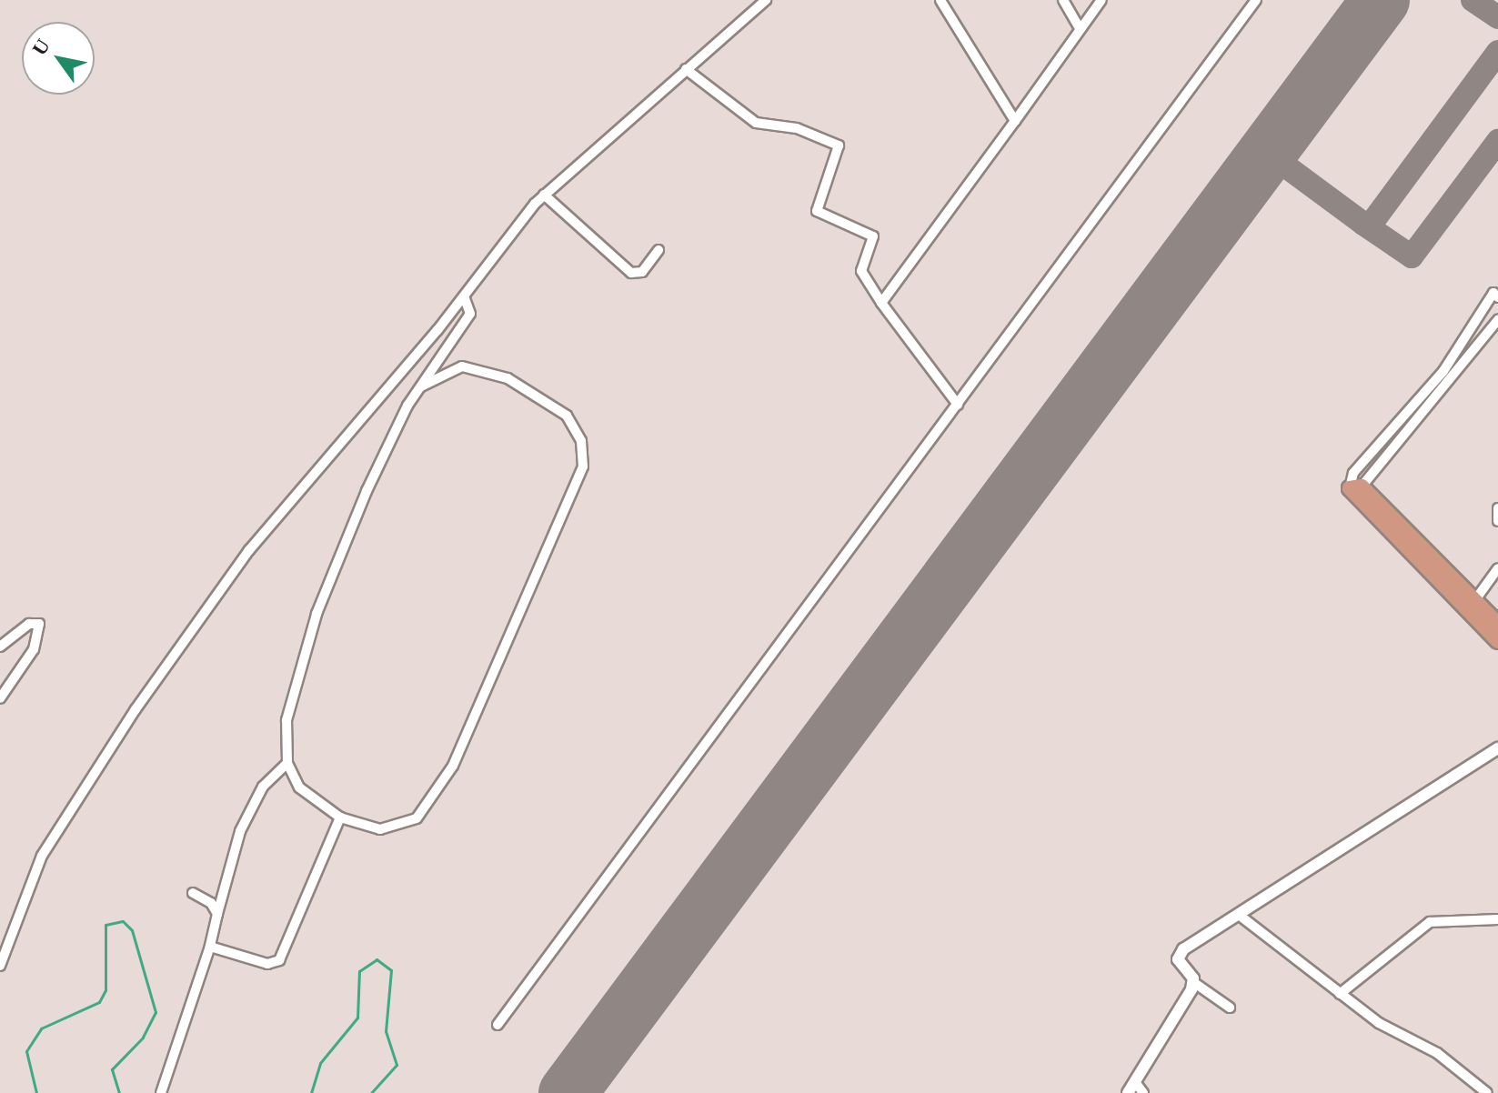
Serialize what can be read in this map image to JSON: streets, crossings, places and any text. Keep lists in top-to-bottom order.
{
  "north": "top left"
}
